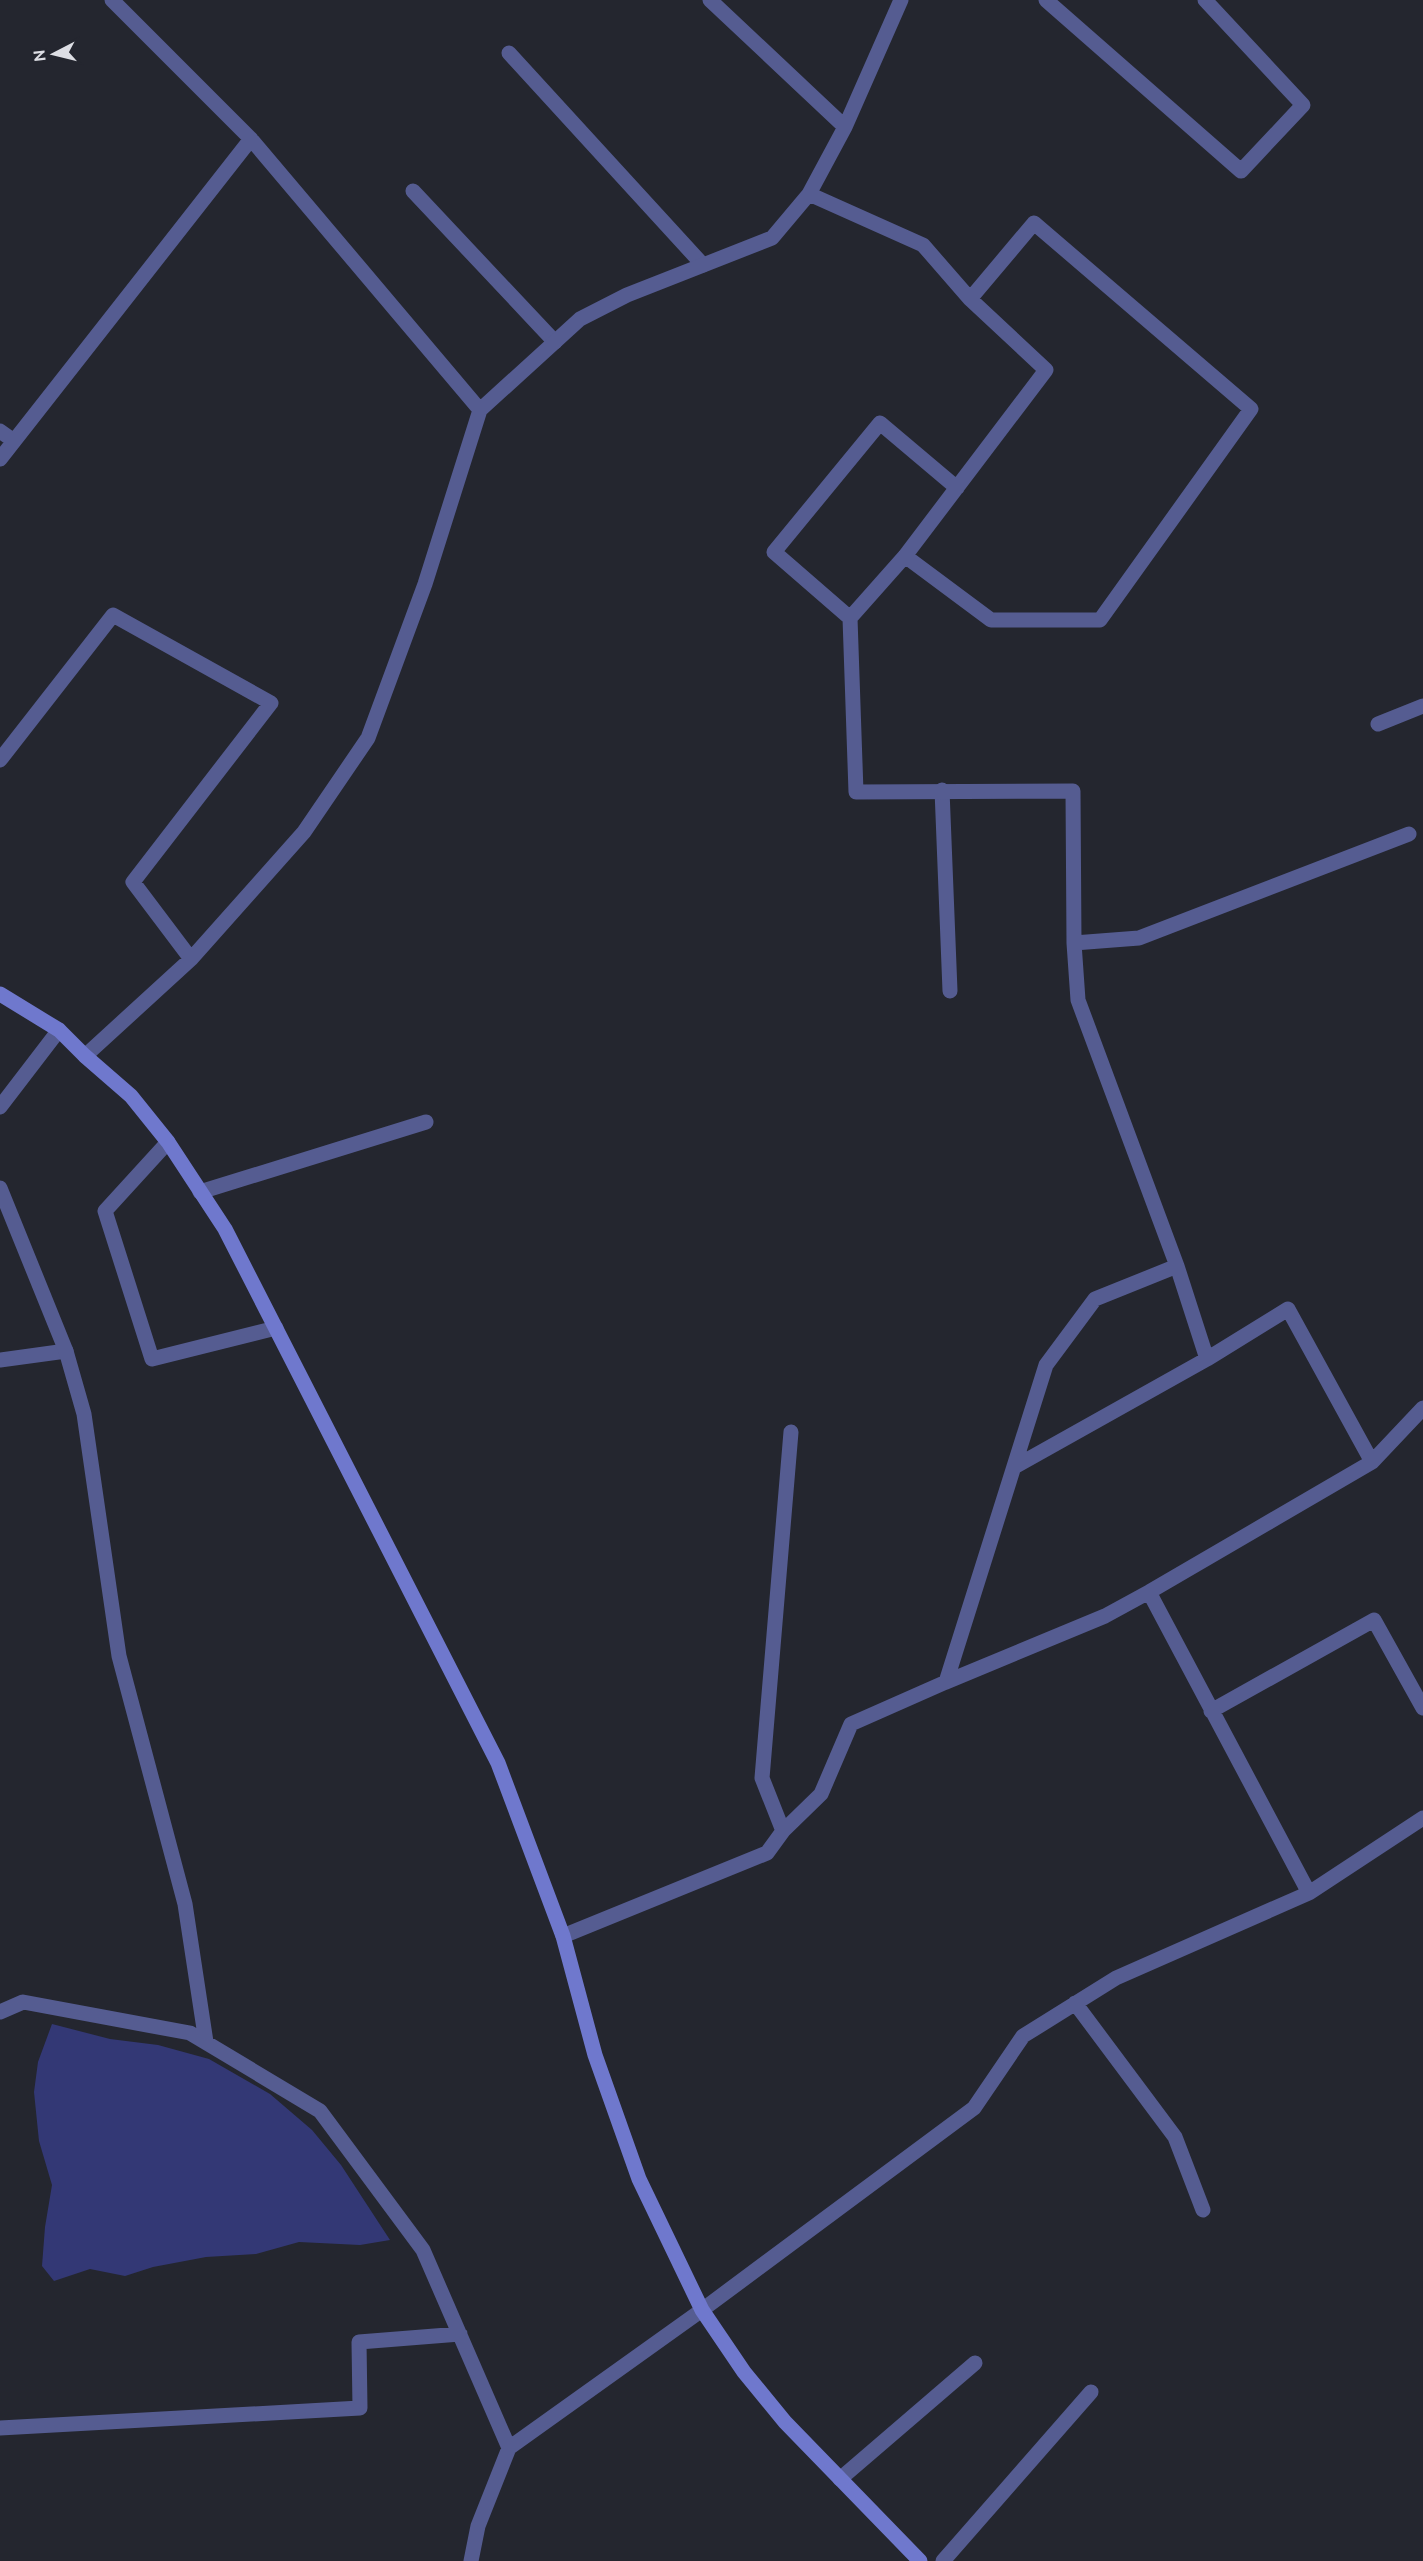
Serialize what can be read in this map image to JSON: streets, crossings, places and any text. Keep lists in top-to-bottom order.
{
  "north": "left"
}
